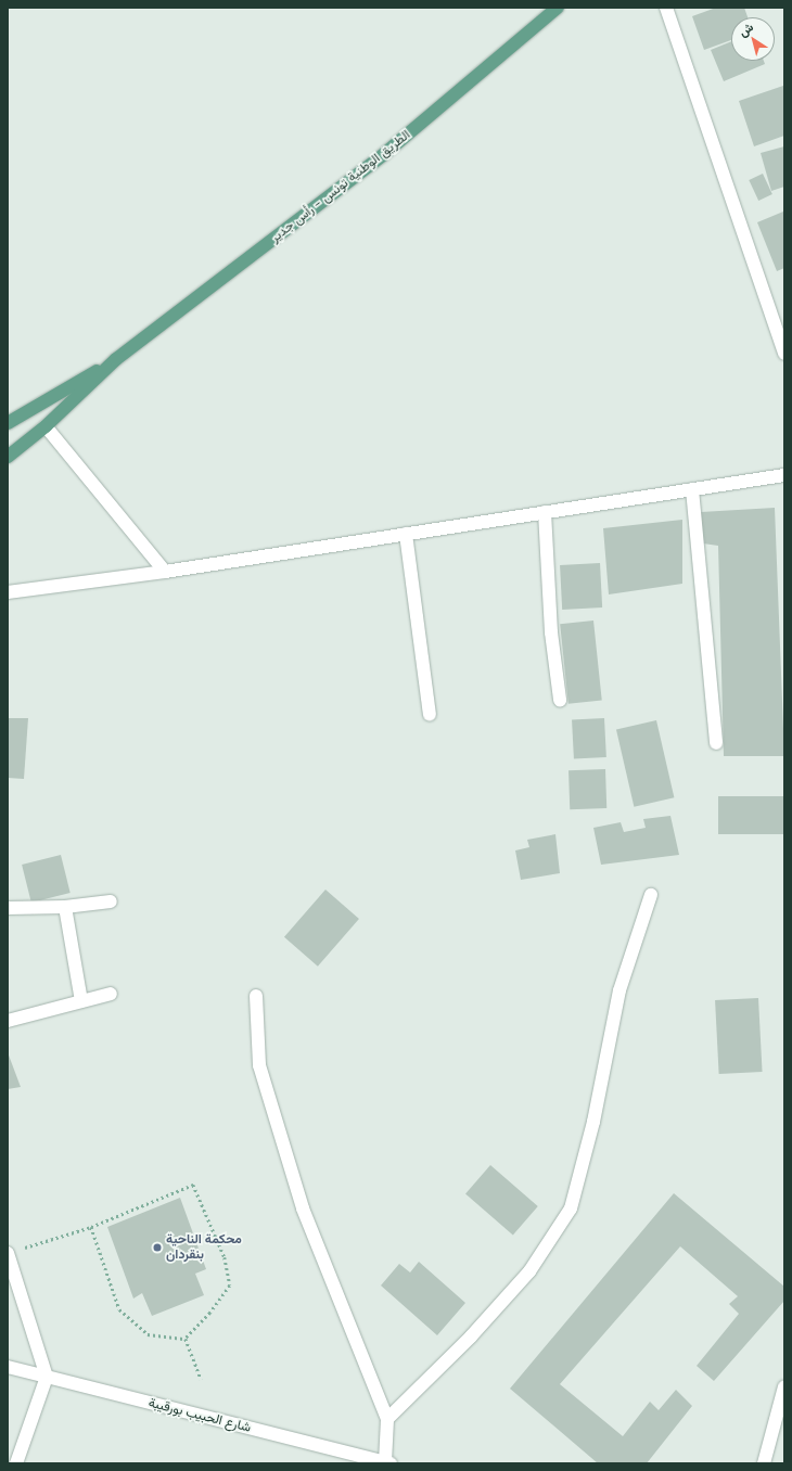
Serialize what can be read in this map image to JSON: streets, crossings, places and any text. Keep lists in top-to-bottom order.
{
  "streets": {
    "main road": ["الطريق الوطنية تونس - رأس جدير"],
    "street": ["شارع الحبيب بورقيبة"]
  },
  "places": ["محكمة الناحية بنقردان"],
  "north": "top left"
}
